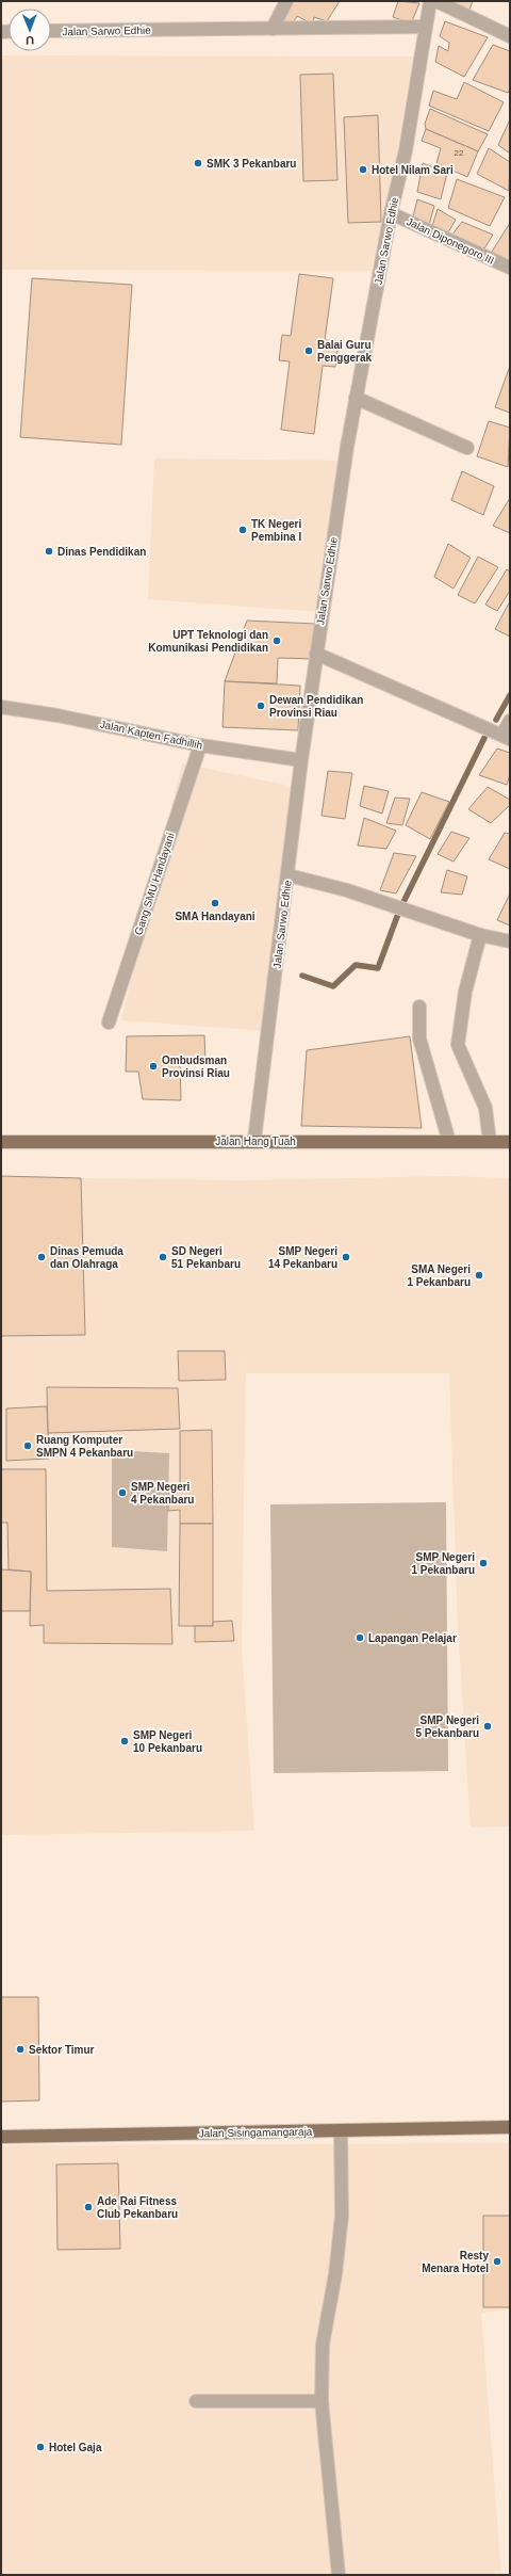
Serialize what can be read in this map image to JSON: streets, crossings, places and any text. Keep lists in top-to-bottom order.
{
  "streets": {
    "main road": ["Jalan Hang Tuah", "Jalan Sisingamangaraja"],
    "street": [
      "Jalan Sarwo Edhie",
      "Jalan Diponegoro III",
      "Jalan Kapten Fadhillih",
      "Gang SMU Handayani"
    ]
  },
  "crossings": [
    ["Jalan Sarwo Edhie", "Jalan Diponegoro III"],
    ["Jalan Sarwo Edhie", "Jalan Kapten Fadhillih"],
    ["Jalan Sarwo Edhie", "Jalan Hang Tuah"],
    ["Jalan Kapten Fadhillih", "Gang SMU Handayani"]
  ],
  "places": [
    "SMK 3 Pekanbaru",
    "Hotel Nilam Sari",
    "Balai Guru Penggerak",
    "TK Negeri Pembina I",
    "Dinas Pendidikan",
    "UPT Teknologi dan Komunikasi Pendidikan",
    "Dewan Pendidikan Provinsi Riau",
    "SMA Handayani",
    "Ombudsman Provinsi Riau",
    "Dinas Pemuda dan Olahraga",
    "SD Negeri 51 Pekanbaru",
    "SMP Negeri 14 Pekanbaru",
    "SMA Negeri 1 Pekanbaru",
    "Ruang Komputer SMPN 4 Pekanbaru",
    "SMP Negeri 4 Pekanbaru",
    "SMP Negeri 1 Pekanbaru",
    "Lapangan Pelajar",
    "SMP Negeri 5 Pekanbaru",
    "SMP Negeri 10 Pekanbaru",
    "Sektor Timur",
    "Ade Rai Fitness Club Pekanbaru",
    "Resty Menara Hotel",
    "Hotel Gaja"
  ],
  "house_numbers": ["22"],
  "north": "bottom"
}
